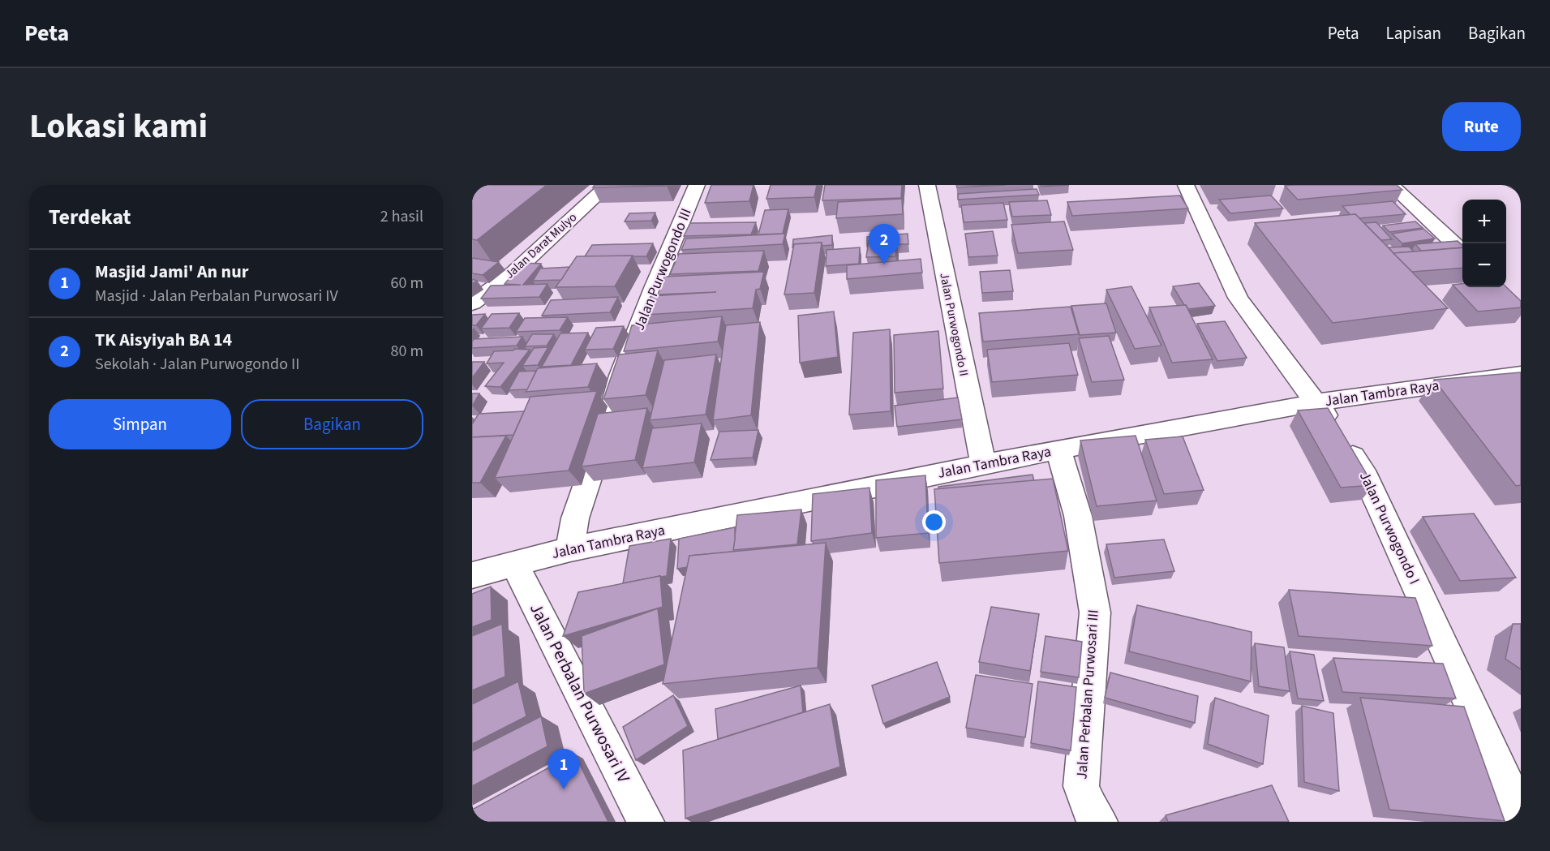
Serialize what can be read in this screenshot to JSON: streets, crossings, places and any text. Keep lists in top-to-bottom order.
{
  "streets": {
    "street": [
      "Jalan Darat Mulyo",
      "Jalan Purwogondo III",
      "Jalan Purwogondo II",
      "Jalan Tambra Raya",
      "Jalan Purwogondo I",
      "Jalan Perbalan Purwosari IV",
      "Jalan Perbalan Purwosari III"
    ]
  },
  "crossings": [
    ["Jalan Purwogondo III", "Jalan Tambra Raya"],
    ["Jalan Purwogondo II", "Jalan Tambra Raya"],
    ["Jalan Tambra Raya", "Jalan Purwogondo I"],
    ["Jalan Tambra Raya", "Jalan Perbalan Purwosari IV"],
    ["Jalan Tambra Raya", "Jalan Perbalan Purwosari III"]
  ],
  "page": {
    "header": "Peta",
    "nav": ["Peta", "Lapisan", "Bagikan"],
    "title": "Lokasi kami",
    "buttons": [
      "Rute",
      ["Simpan", "Bagikan"]
    ],
    "heading": ["Terdekat", "2 hasil"],
    "map_buttons": ["+", "−"],
    "pins": ["2", "1"],
    "list": [
      {
        "mark": "1",
        "name": "Masjid Jami' An nur",
        "note": "Masjid · Jalan Perbalan Purwosari IV",
        "value": "60 m"
      },
      {
        "mark": "2",
        "name": "TK Aisyiyah BA 14",
        "note": "Sekolah · Jalan Purwogondo II",
        "value": "80 m"
      }
    ]
  }
}
